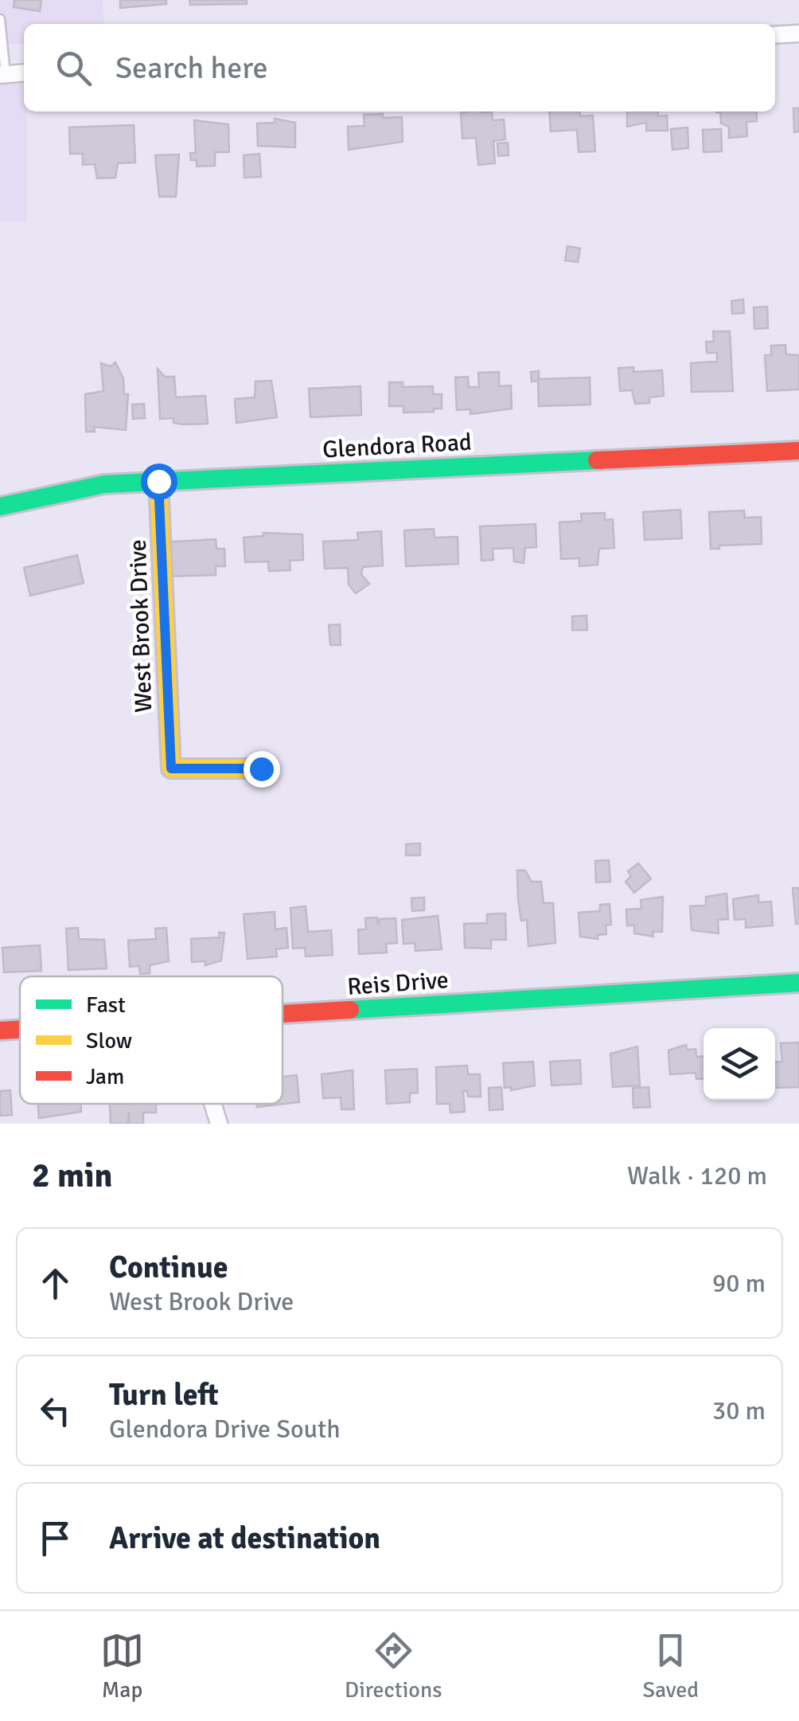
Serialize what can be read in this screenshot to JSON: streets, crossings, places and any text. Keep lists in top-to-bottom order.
{
  "streets": {
    "street": ["Glendora Road", "West Brook Drive", "Reis Drive"]
  },
  "crossings": [
    ["Glendora Road", "West Brook Drive"]
  ],
  "legend": ["Fast", "Slow", "Jam"],
  "page": {
    "search": "Search here",
    "heading": ["2 min", "Walk · 120 m"],
    "list": [
      ["Continue", "West Brook Drive", "90 m"],
      ["Turn left", "Glendora Drive South", "30 m"],
      "Arrive at destination"
    ],
    "nav": ["Map", "Directions", "Saved"]
  }
}
